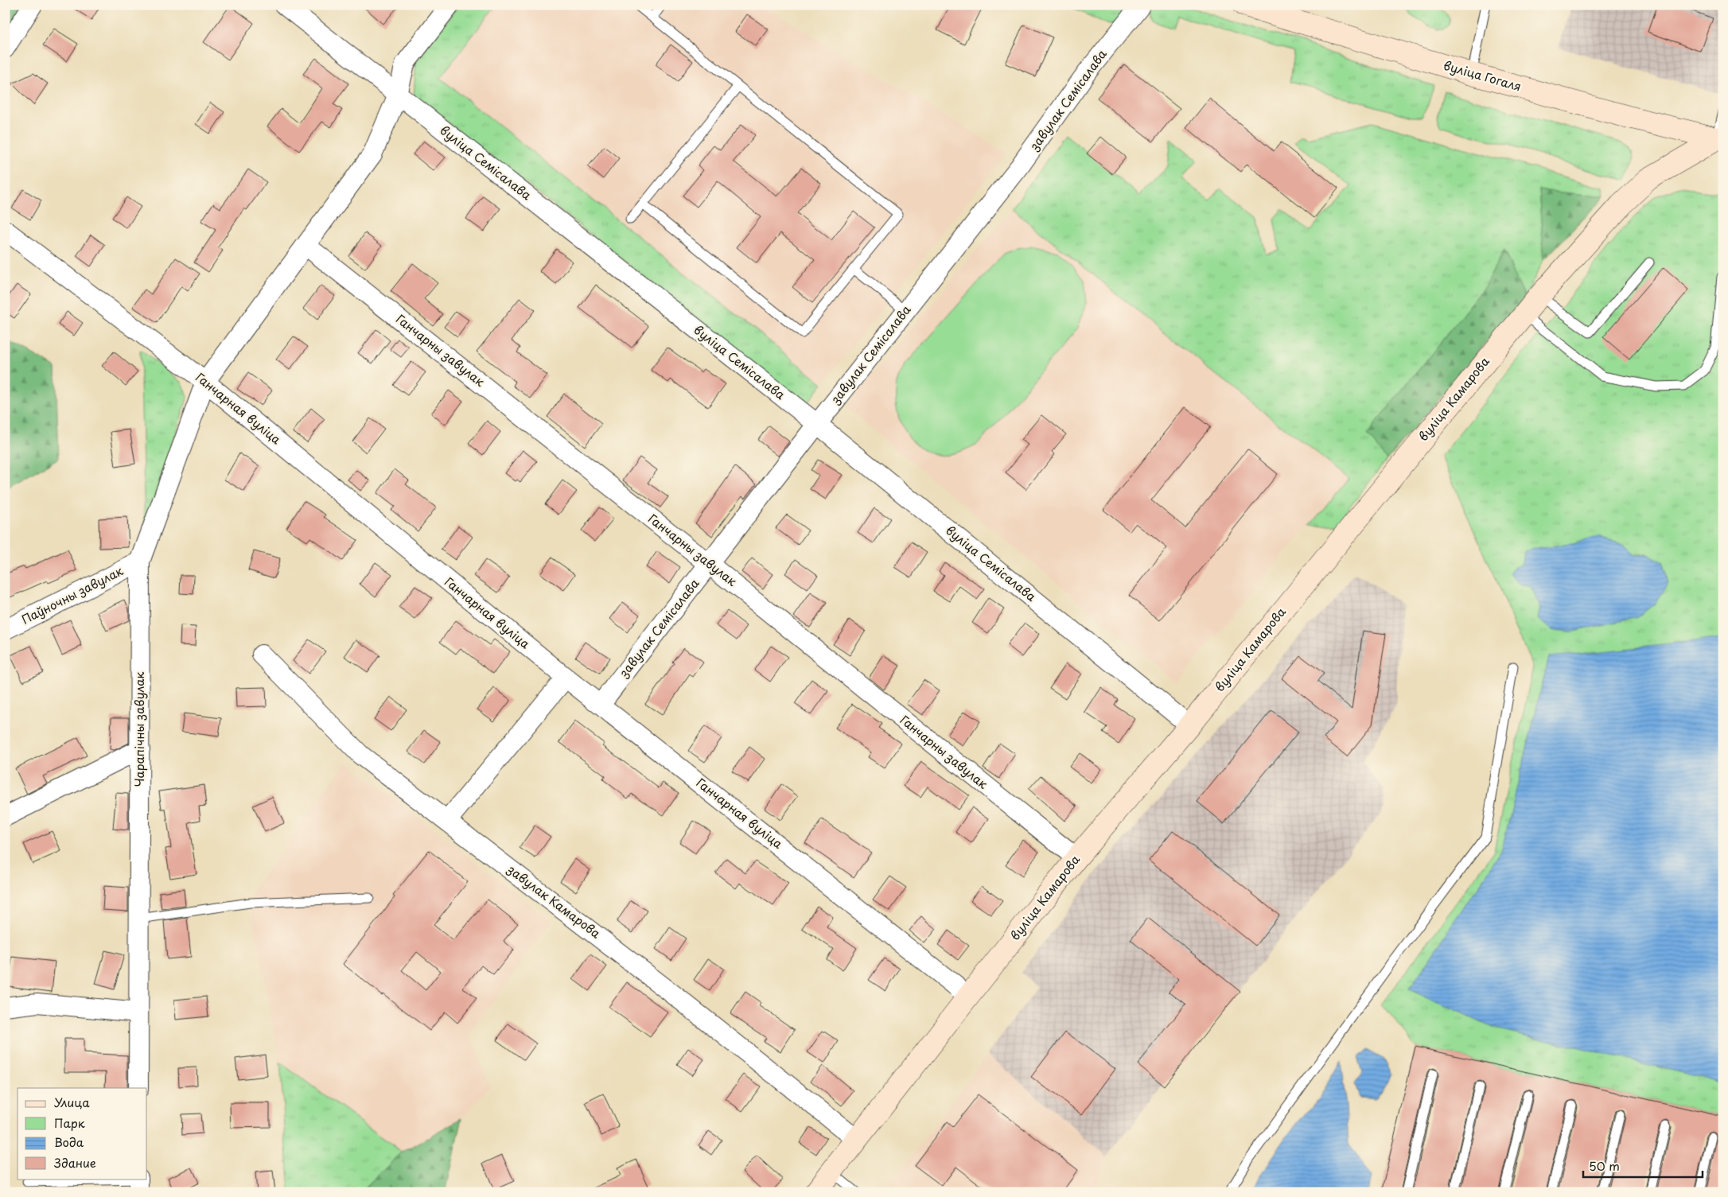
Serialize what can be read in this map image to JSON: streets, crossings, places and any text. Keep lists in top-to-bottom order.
{
  "streets": {
    "street": [
      "вуліца Гогаля",
      "завулак Семісалава",
      "вуліца Семісалава",
      "Ганчарны завулак",
      "вуліца Камарова",
      "Ганчарная вуліца",
      "Паўночны завулак",
      "Чарапічны завулак",
      "завулак Камарова"
    ]
  },
  "crossings": [
    ["вуліца Гогаля", "вуліца Камарова"],
    ["завулак Семісалава", "вуліца Семісалава"],
    ["завулак Семісалава", "Ганчарны завулак"],
    ["завулак Семісалава", "Ганчарная вуліца"],
    ["вуліца Семісалава", "вуліца Камарова"],
    ["Ганчарны завулак", "вуліца Камарова"],
    ["вуліца Камарова", "Ганчарная вуліца"],
    ["вуліца Камарова", "завулак Камарова"],
    ["Ганчарная вуліца", "Чарапічны завулак"],
    ["Паўночны завулак", "Чарапічны завулак"]
  ],
  "legend": [
    "Улица",
    "Парк",
    "Вода",
    "Здание"
  ],
  "scale_bar": "50 m"
}
